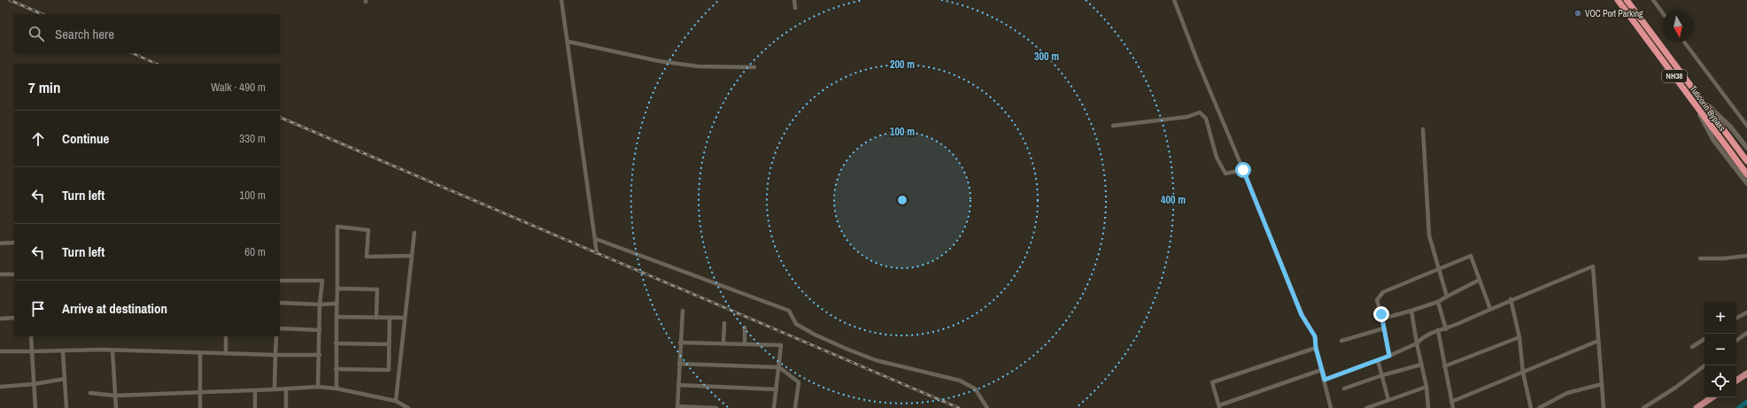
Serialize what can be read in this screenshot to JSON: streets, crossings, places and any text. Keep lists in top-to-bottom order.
{
  "streets": {
    "highway": ["NH38", "Tuticorin Bypass"]
  },
  "places": ["VOC Port Parking"],
  "north": "bottom",
  "page": {
    "search": "Search here",
    "heading": ["7 min", "Walk · 490 m"],
    "list": [
      ["Continue", "330 m"],
      ["Turn left", "100 m"],
      ["Turn left", "60 m"],
      "Arrive at destination"
    ],
    "map_buttons": ["+", "−"]
  },
  "rings": [
    "300 m",
    "200 m",
    "100 m",
    "400 m"
  ]
}
